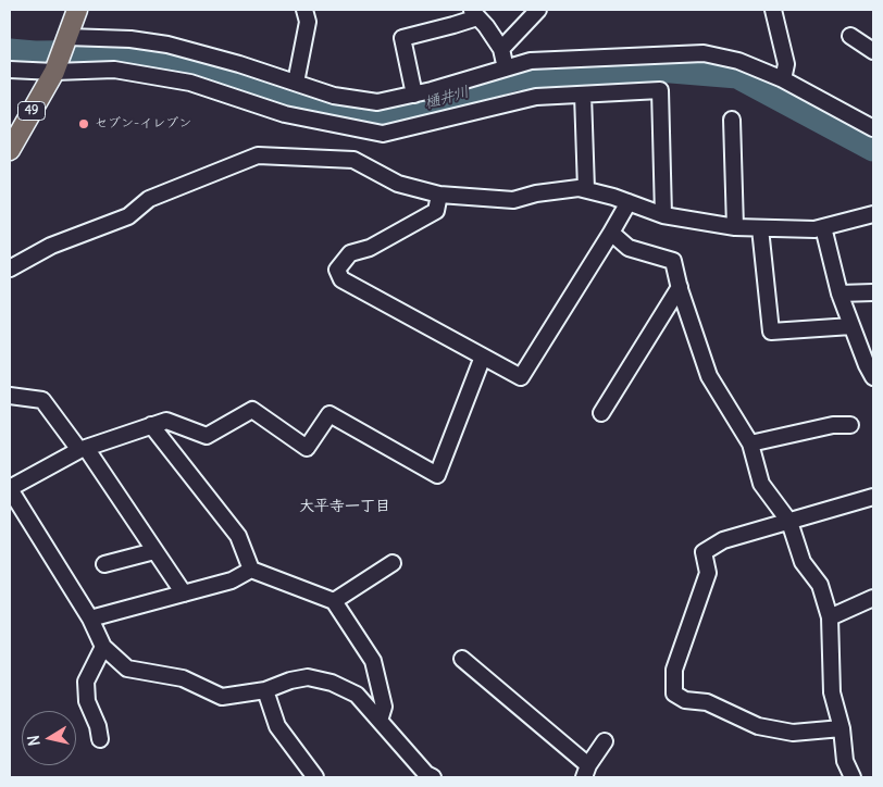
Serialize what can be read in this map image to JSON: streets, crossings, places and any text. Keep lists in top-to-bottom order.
{
  "streets": {
    "main road": ["49"]
  },
  "districts": ["大平寺一丁目"],
  "water": ["樋井川"],
  "places": ["セブン-イレブン"],
  "north": "left"
}
